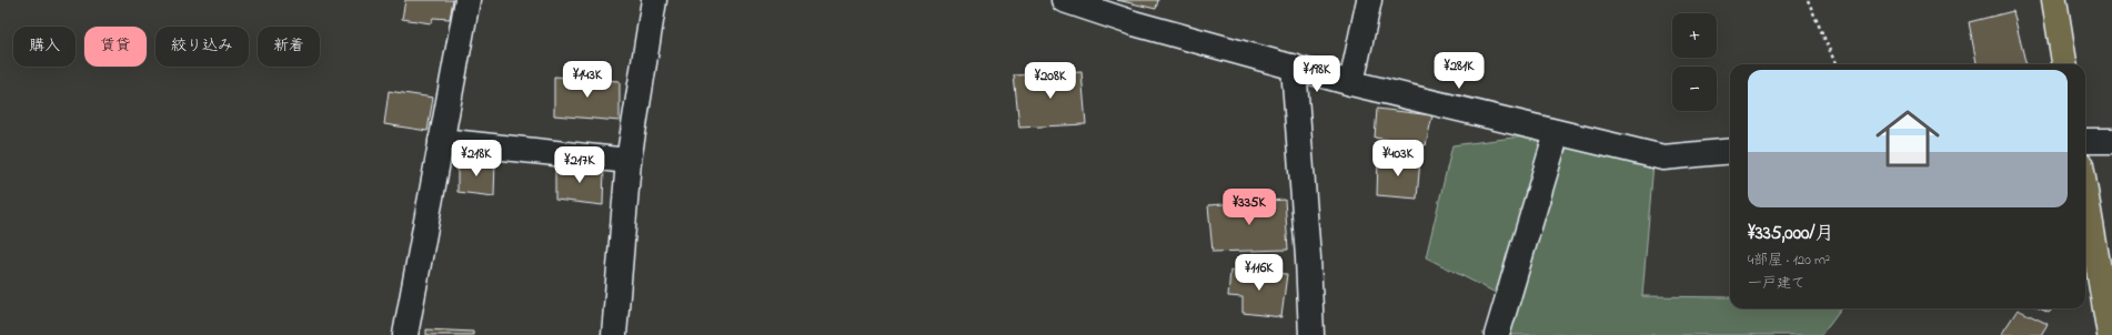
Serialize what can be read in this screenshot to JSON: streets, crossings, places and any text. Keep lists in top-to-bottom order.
{
  "page": {
    "map_buttons": ["+", "−"],
    "chip": [
      "購入",
      "賃貸",
      "絞り込み",
      "新着"
    ],
    "price": [
      "¥281K",
      "¥198K",
      "¥143K",
      "¥208K",
      "¥218K",
      "¥403K",
      "¥217K",
      "¥335K",
      "¥116K"
    ],
    "list": [
      {
        "name": "¥335,000/月",
        "note": "4部屋 · 120 m² · 一戸建て"
      }
    ]
  }
}
